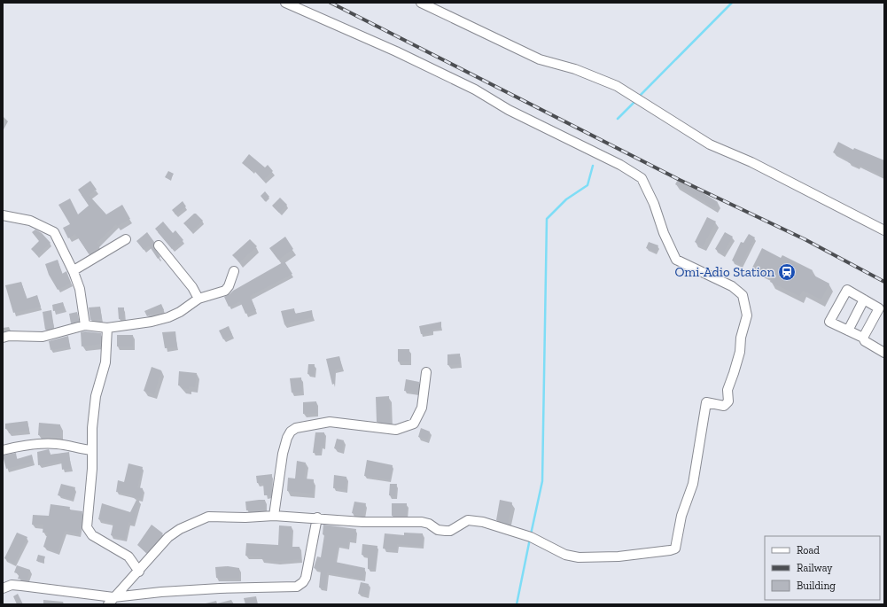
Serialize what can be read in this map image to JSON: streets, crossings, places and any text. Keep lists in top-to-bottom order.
{
  "places": {
    "station": ["Omi-Adio Station"]
  },
  "legend": ["Road", "Railway", "Building"]
}
